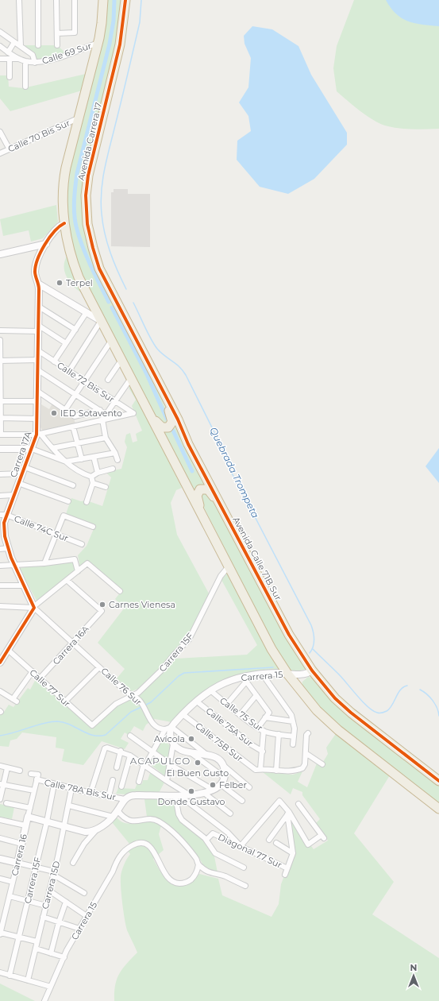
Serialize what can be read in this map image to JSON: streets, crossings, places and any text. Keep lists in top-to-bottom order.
{
  "streets": {
    "highway": ["Avenida Carrera 17", "Avenida Calle 71B Sur"],
    "street": [
      "Calle 69 Sur",
      "Calle 70 Bis Sur",
      "Calle 72 Bis Sur",
      "Carrera 17A",
      "Calle 74C Sur",
      "Carrera 16A",
      "Carrera 15F",
      "Carrera 15",
      "Calle 76 Sur",
      "Calle 77 Sur",
      "Calle 75 Sur",
      "Calle 75A Sur",
      "Calle 75B Sur",
      "Calle 78A Bis Sur",
      "Diagonal 77 Sur",
      "Carrera 16",
      "Carrera 15D"
    ]
  },
  "crossings": [
    ["Calle 69 Sur", "Avenida Carrera 17"],
    ["Calle 70 Bis Sur", "Avenida Carrera 17"],
    ["Avenida Carrera 17", "Carrera 17A"],
    ["Avenida Carrera 17", "Avenida Calle 71B Sur"],
    ["Calle 72 Bis Sur", "Carrera 17A"],
    ["Carrera 17A", "Calle 74C Sur"],
    ["Carrera 17A", "Calle 76 Sur"],
    ["Avenida Calle 71B Sur", "Carrera 15"],
    ["Carrera 16A", "Calle 76 Sur"],
    ["Carrera 16A", "Calle 77 Sur"],
    ["Carrera 15F", "Calle 76 Sur"],
    ["Carrera 15F", "Calle 77 Sur"],
    ["Carrera 15F", "Calle 78A Bis Sur"],
    ["Carrera 15", "Calle 75 Sur"],
    ["Carrera 15", "Calle 75A Sur"],
    ["Carrera 15", "Calle 75B Sur"],
    ["Calle 78A Bis Sur", "Carrera 16"],
    ["Calle 78A Bis Sur", "Carrera 15D"]
  ],
  "districts": ["ACAPULCO"],
  "water": ["Quebrada Trompeta"],
  "places": [
    "Terpel",
    "IED Sotavento",
    "Carnes Vienesa",
    "Avícola",
    "El Buen Gusto",
    "Felber",
    "Donde Gustavo"
  ],
  "north": "top"
}
